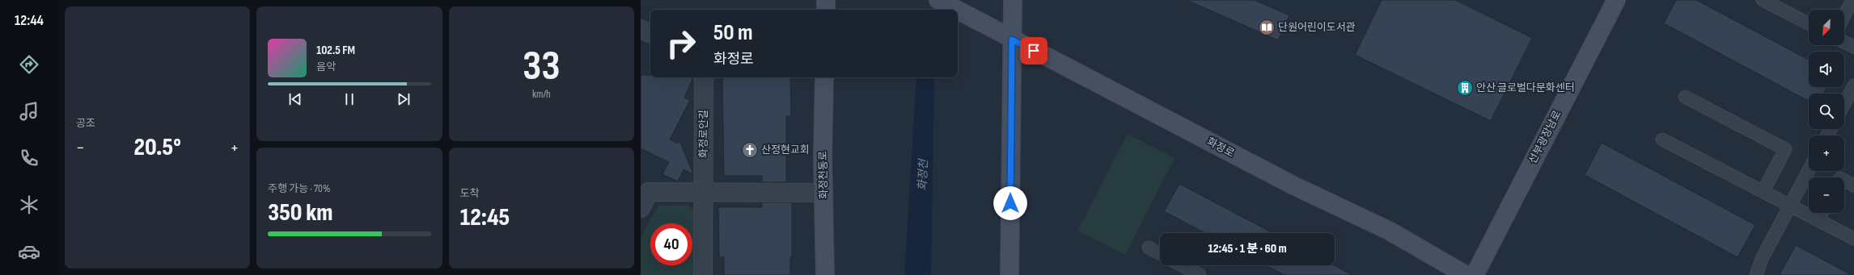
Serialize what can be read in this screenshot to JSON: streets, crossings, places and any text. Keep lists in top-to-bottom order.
{
  "streets": {
    "street": [
      "화정로안길",
      "선부광장남로",
      "화정로",
      "화정천동로"
    ]
  },
  "water": ["화정천"],
  "places": {
    "library": ["단원어린이도서관"],
    "building": ["안산 글로벌다문화센터"],
    "church": ["산정현교회"]
  },
  "north": "bottom left",
  "page": {
    "tabs": "12:44",
    "tile": [
      "공조",
      ["33", "km/h"],
      ["주행 가능 · 70%", "350 km"],
      ["도착", "12:45"]
    ],
    "map_buttons": ["+", "−"],
    "turn": ["50 m", "화정로"],
    "song": ["102.5 FM", "음악"],
    "heat": ["−", "20.5°", "+"],
    "limit": "40",
    "trip": "12:45 · 1 분 · 60 m"
  }
}
